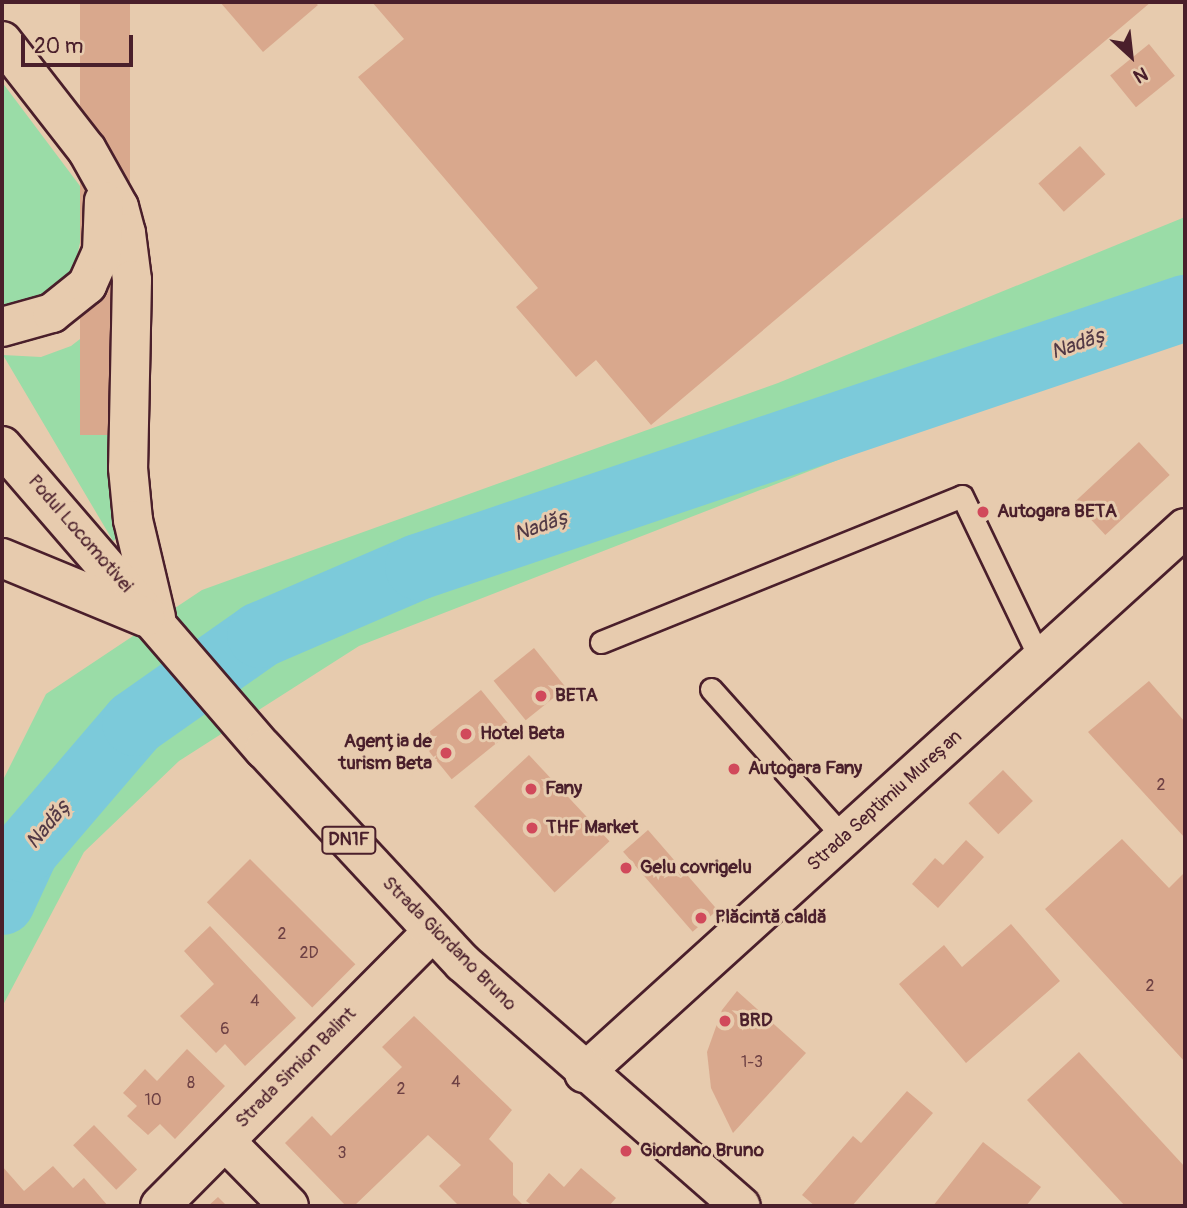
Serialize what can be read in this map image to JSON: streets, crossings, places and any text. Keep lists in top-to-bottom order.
{
  "streets": {
    "main road": [
      "Podul Locomotivei",
      "Strada Septimiu Mureșan",
      "DN1F",
      "Strada Giordano Bruno",
      "Strada Simion Balint"
    ]
  },
  "crossings": [
    ["Podul Locomotivei", "Strada Giordano Bruno"],
    ["Strada Septimiu Mureșan", "Strada Giordano Bruno"],
    ["Strada Giordano Bruno", "Strada Simion Balint"]
  ],
  "water": ["Nadăș"],
  "places": [
    "Autogara BETA",
    "BETA",
    "Hotel Beta",
    "Agenția de turism Beta",
    "Autogara Fany",
    "Fany",
    "THF Market",
    "Gelu covrigelu",
    "Plăcintă caldă",
    "BRD",
    "Giordano Bruno"
  ],
  "house_numbers": [
    "2",
    "2",
    "2D",
    "2",
    "4",
    "6",
    "1-3",
    "4",
    "8",
    "2",
    "10",
    "3"
  ],
  "scale_bar": "20 m",
  "north": "bottom right"
}
